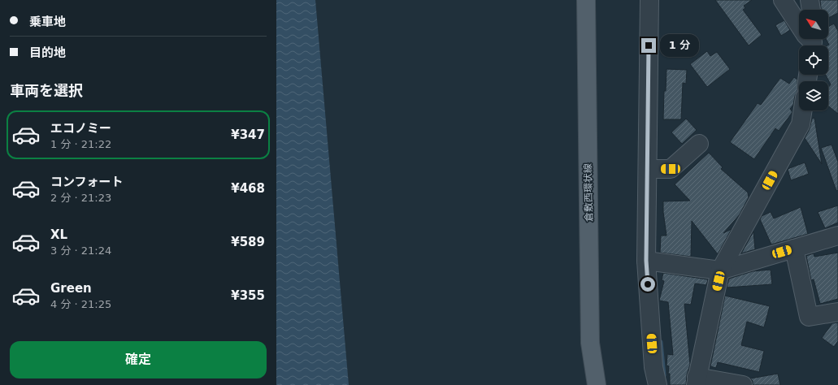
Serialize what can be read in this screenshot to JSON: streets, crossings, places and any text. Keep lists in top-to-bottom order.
{
  "streets": {
    "main road": ["倉敷西環状線"]
  },
  "north": "top left",
  "page": {
    "banner": ["乗車地", "目的地"],
    "bubble": "1 分",
    "heading": "車両を選択",
    "list": [
      {
        "name": "エコノミー",
        "note": "1 分 · 21:22",
        "value": "¥347"
      },
      {
        "name": "コンフォート",
        "note": "2 分 · 21:23",
        "value": "¥468"
      },
      {
        "name": "XL",
        "note": "3 分 · 21:24",
        "value": "¥589"
      },
      {
        "name": "Green",
        "note": "4 分 · 21:25",
        "value": "¥355"
      }
    ],
    "buttons": "確定"
  }
}
